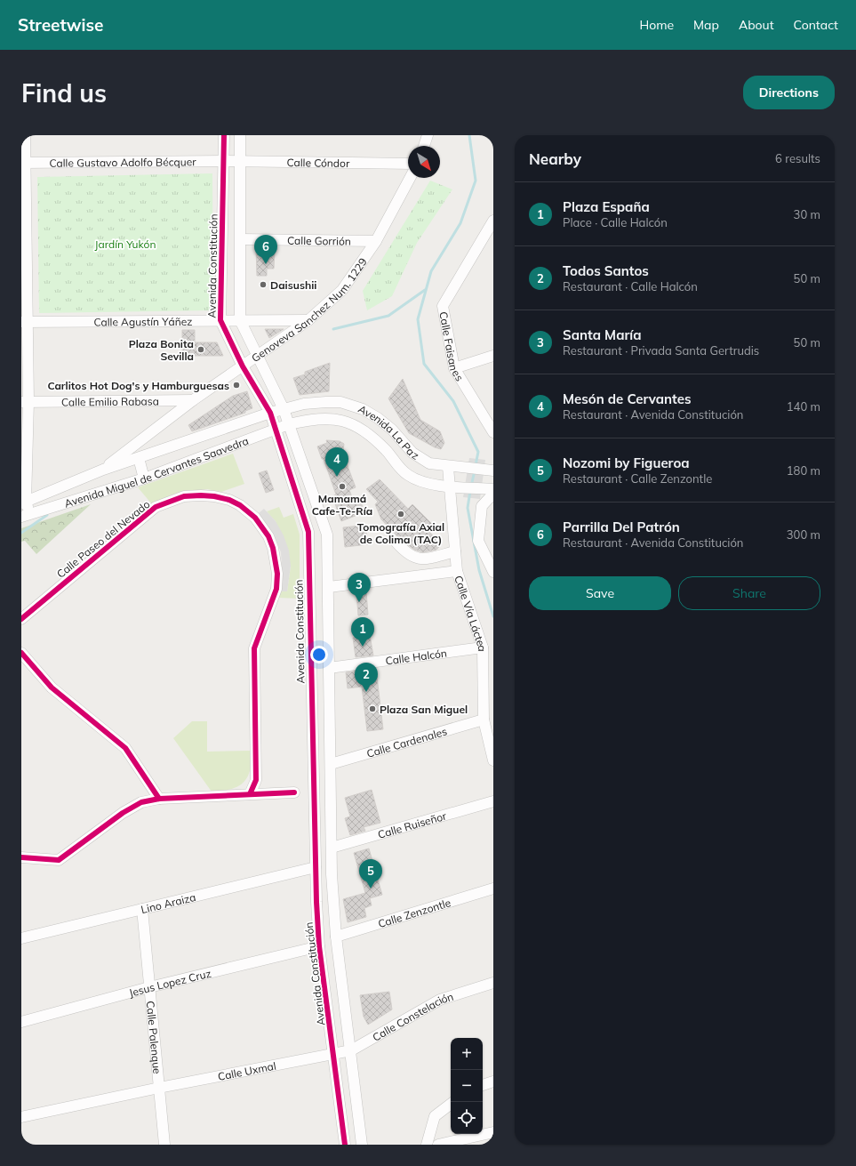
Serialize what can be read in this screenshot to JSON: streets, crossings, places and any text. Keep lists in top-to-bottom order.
{
  "streets": {
    "street": [
      "Calle Gustavo Adolfo Bécquer",
      "Calle Cóndor",
      "Calle Gorrión",
      "Avenida Constitución",
      "Genoveva Sanchez Num. 1229",
      "Calle Agustín Yáñez",
      "Calle Faisanes",
      "Calle Emilio Rabasa",
      "Avenida La Paz",
      "Avenida Miguel de Cervantes Saavedra",
      "Calle Paseo del Nevado",
      "Calle Vía Láctea",
      "Calle Halcón",
      "Calle Cardenales",
      "Calle Ruiseñor",
      "Lino Araiza",
      "Calle Zenzontle",
      "Jesus Lopez Cruz",
      "Calle Constelación",
      "Calle Palenque",
      "Calle Uxmal"
    ]
  },
  "crossings": [
    ["Calle Gustavo Adolfo Bécquer", "Calle Cóndor"],
    ["Calle Gustavo Adolfo Bécquer", "Avenida Constitución"],
    ["Calle Cóndor", "Avenida Constitución"],
    ["Calle Gorrión", "Genoveva Sanchez Num. 1229"],
    ["Avenida Constitución", "Genoveva Sanchez Num. 1229"],
    ["Avenida Constitución", "Calle Agustín Yáñez"],
    ["Avenida Constitución", "Avenida Miguel de Cervantes Saavedra"],
    ["Avenida Constitución", "Lino Araiza"],
    ["Avenida Constitución", "Jesus Lopez Cruz"],
    ["Avenida Constitución", "Calle Constelación"],
    ["Avenida Constitución", "Calle Uxmal"],
    ["Genoveva Sanchez Num. 1229", "Calle Agustín Yáñez"],
    ["Genoveva Sanchez Num. 1229", "Calle Emilio Rabasa"],
    ["Genoveva Sanchez Num. 1229", "Avenida Miguel de Cervantes Saavedra"],
    ["Avenida La Paz", "Avenida Miguel de Cervantes Saavedra"],
    ["Avenida La Paz", "Calle Vía Láctea"],
    ["Calle Vía Láctea", "Calle Halcón"],
    ["Calle Vía Láctea", "Calle Cardenales"],
    ["Lino Araiza", "Calle Palenque"],
    ["Jesus Lopez Cruz", "Calle Palenque"],
    ["Calle Constelación", "Calle Uxmal"],
    ["Calle Palenque", "Calle Uxmal"]
  ],
  "parks": ["Jardín Yukón"],
  "places": [
    "Daisushii",
    "Plaza Bonita Sevilla",
    "Carlitos Hot Dog's y Hamburguesas",
    "Mamamá Cafe-Te-Ría",
    "Tomografía Axial de Colima (TAC)",
    "Plaza San Miguel"
  ],
  "north": "bottom right",
  "page": {
    "header": "Streetwise",
    "nav": [
      "Home",
      "Map",
      "About",
      "Contact"
    ],
    "buttons": [
      "Directions",
      ["Save", "Share"]
    ],
    "title": "Find us",
    "heading": ["Nearby", "6 results"],
    "list": [
      {
        "mark": "1",
        "name": "Plaza España",
        "note": "Place · Calle Halcón",
        "value": "30 m"
      },
      {
        "mark": "2",
        "name": "Todos Santos",
        "note": "Restaurant · Calle Halcón",
        "value": "50 m"
      },
      {
        "mark": "3",
        "name": "Santa María",
        "note": "Restaurant · Privada Santa Gertrudis",
        "value": "50 m"
      },
      {
        "mark": "4",
        "name": "Mesón de Cervantes",
        "note": "Restaurant · Avenida Constitución",
        "value": "140 m"
      },
      {
        "mark": "5",
        "name": "Nozomi by Figueroa",
        "note": "Restaurant · Calle Zenzontle",
        "value": "180 m"
      },
      {
        "mark": "6",
        "name": "Parrilla Del Patrón",
        "note": "Restaurant · Avenida Constitución",
        "value": "300 m"
      }
    ],
    "pins": [
      "6",
      "4",
      "3",
      "1",
      "2",
      "5"
    ],
    "map_buttons": ["+", "−"]
  }
}
